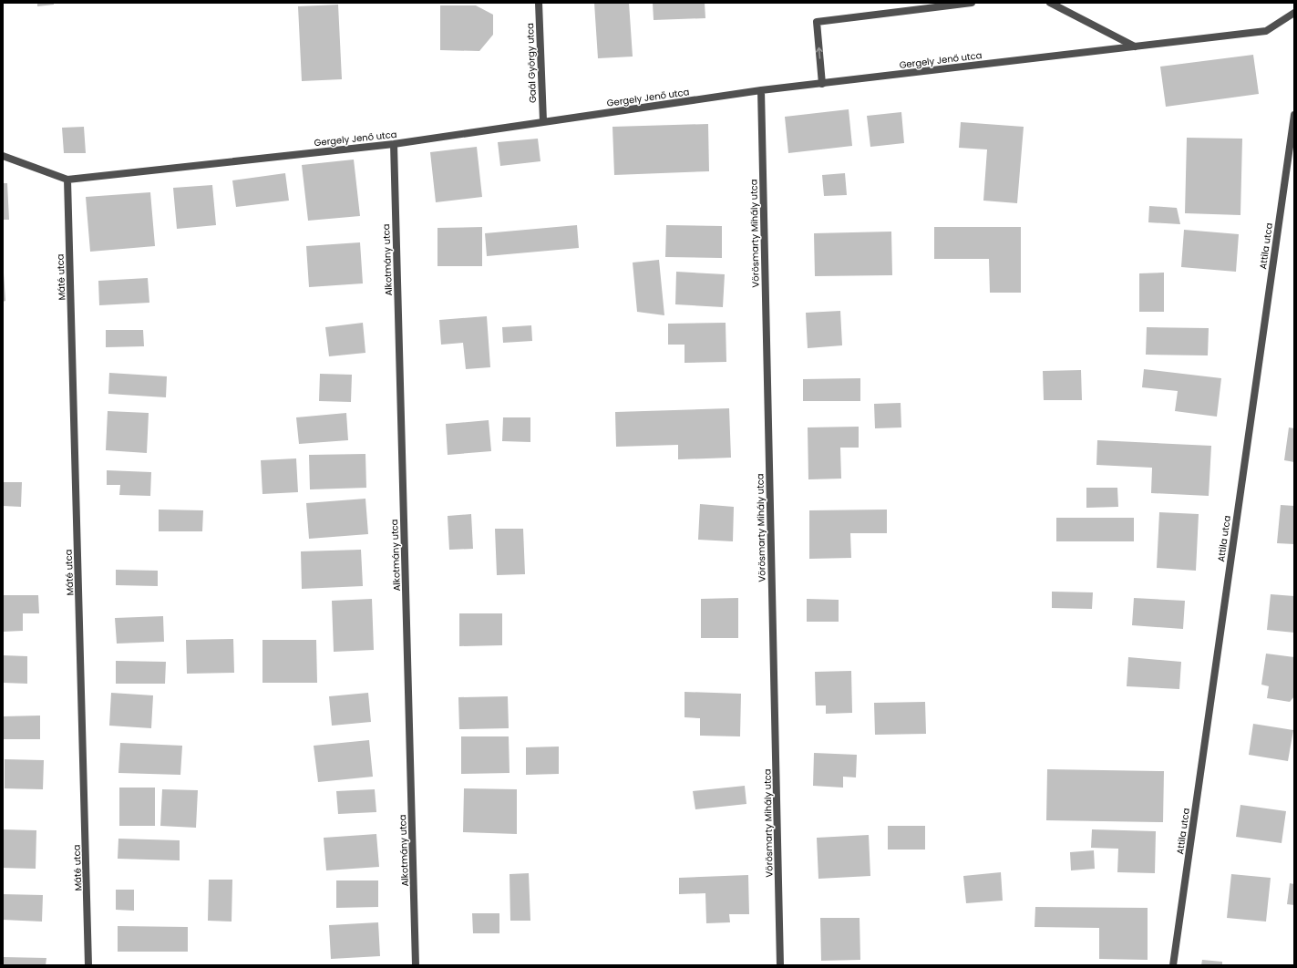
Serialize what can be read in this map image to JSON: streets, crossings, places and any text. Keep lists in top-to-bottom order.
{
  "streets": {
    "street": [
      "Gergely Jenő utca",
      "Gaál György utca",
      "Vörösmarty Mihály utca",
      "Attila utca",
      "Alkotmány utca",
      "Máté utca"
    ]
  },
  "crossings": [
    ["Gergely Jenő utca", "Gaál György utca"],
    ["Gergely Jenő utca", "Vörösmarty Mihály utca"],
    ["Gergely Jenő utca", "Alkotmány utca"],
    ["Gergely Jenő utca", "Máté utca"]
  ]
}
